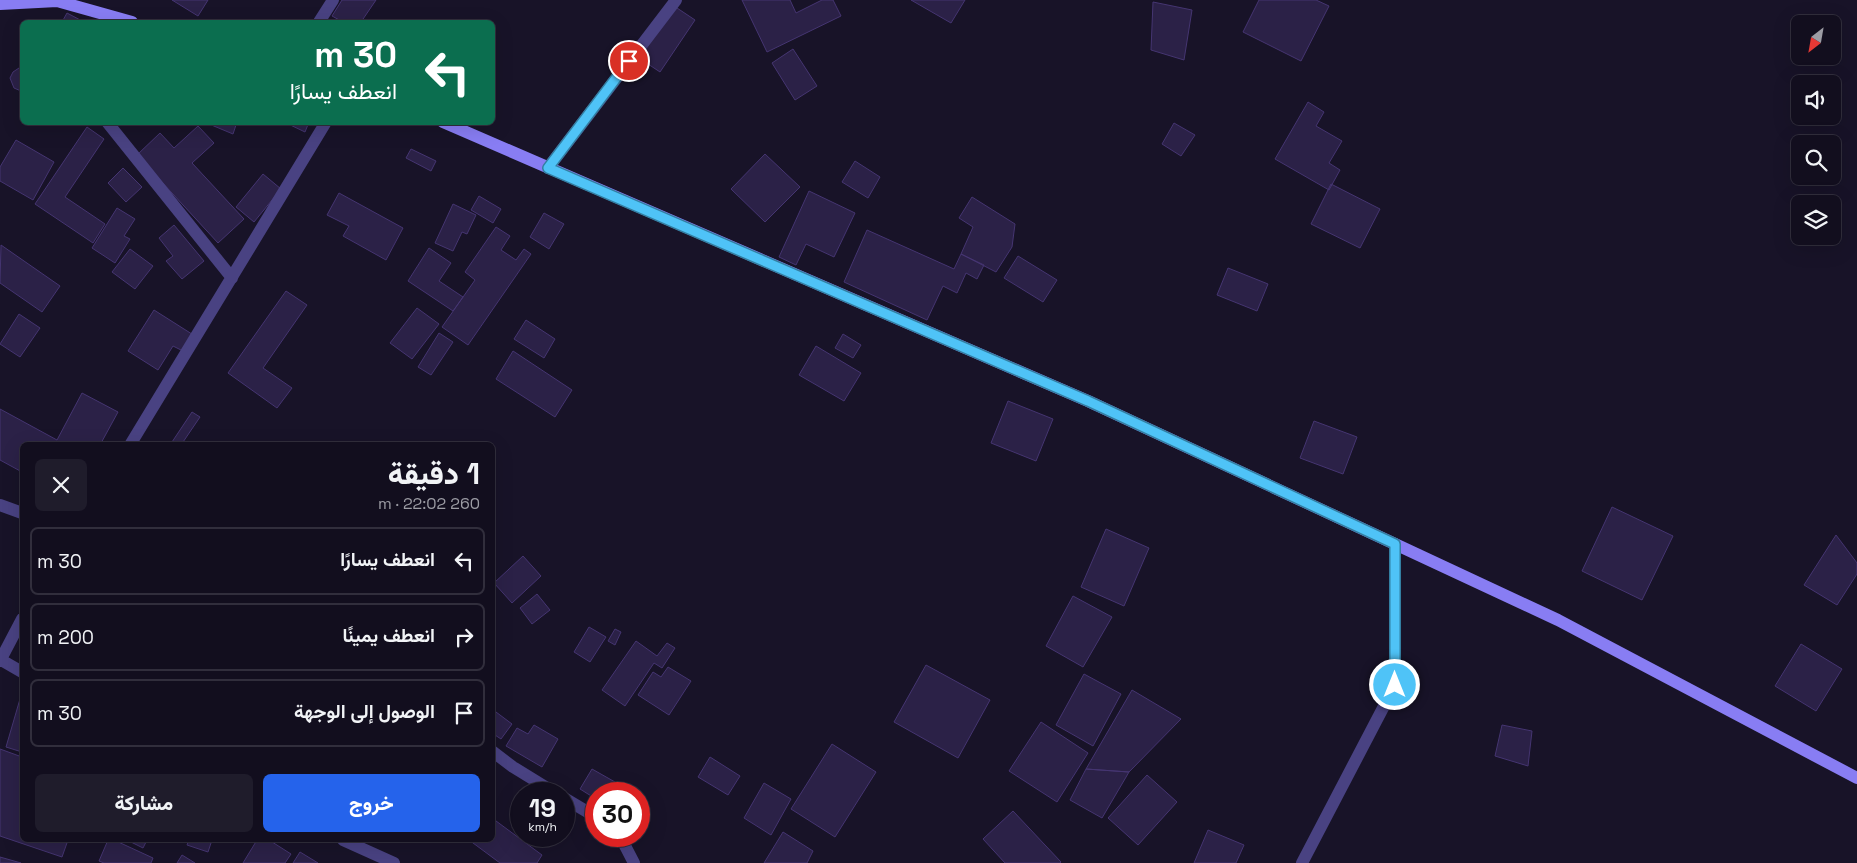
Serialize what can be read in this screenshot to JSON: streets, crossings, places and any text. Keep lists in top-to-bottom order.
{
  "north": "bottom left",
  "page": {
    "turn": ["30 m", "انعطف يسارًا"],
    "heading": ["1 دقيقة", "260 m · 22:02"],
    "list": [
      {
        "name": "انعطف يسارًا",
        "value": "30 m"
      },
      {
        "name": "انعطف يمينًا",
        "value": "200 m"
      },
      {
        "name": "الوصول إلى الوجهة",
        "value": "30 m"
      }
    ],
    "buttons": ["خروج", "مشاركة"],
    "speed": "19 km/h",
    "limit": "30"
  }
}
